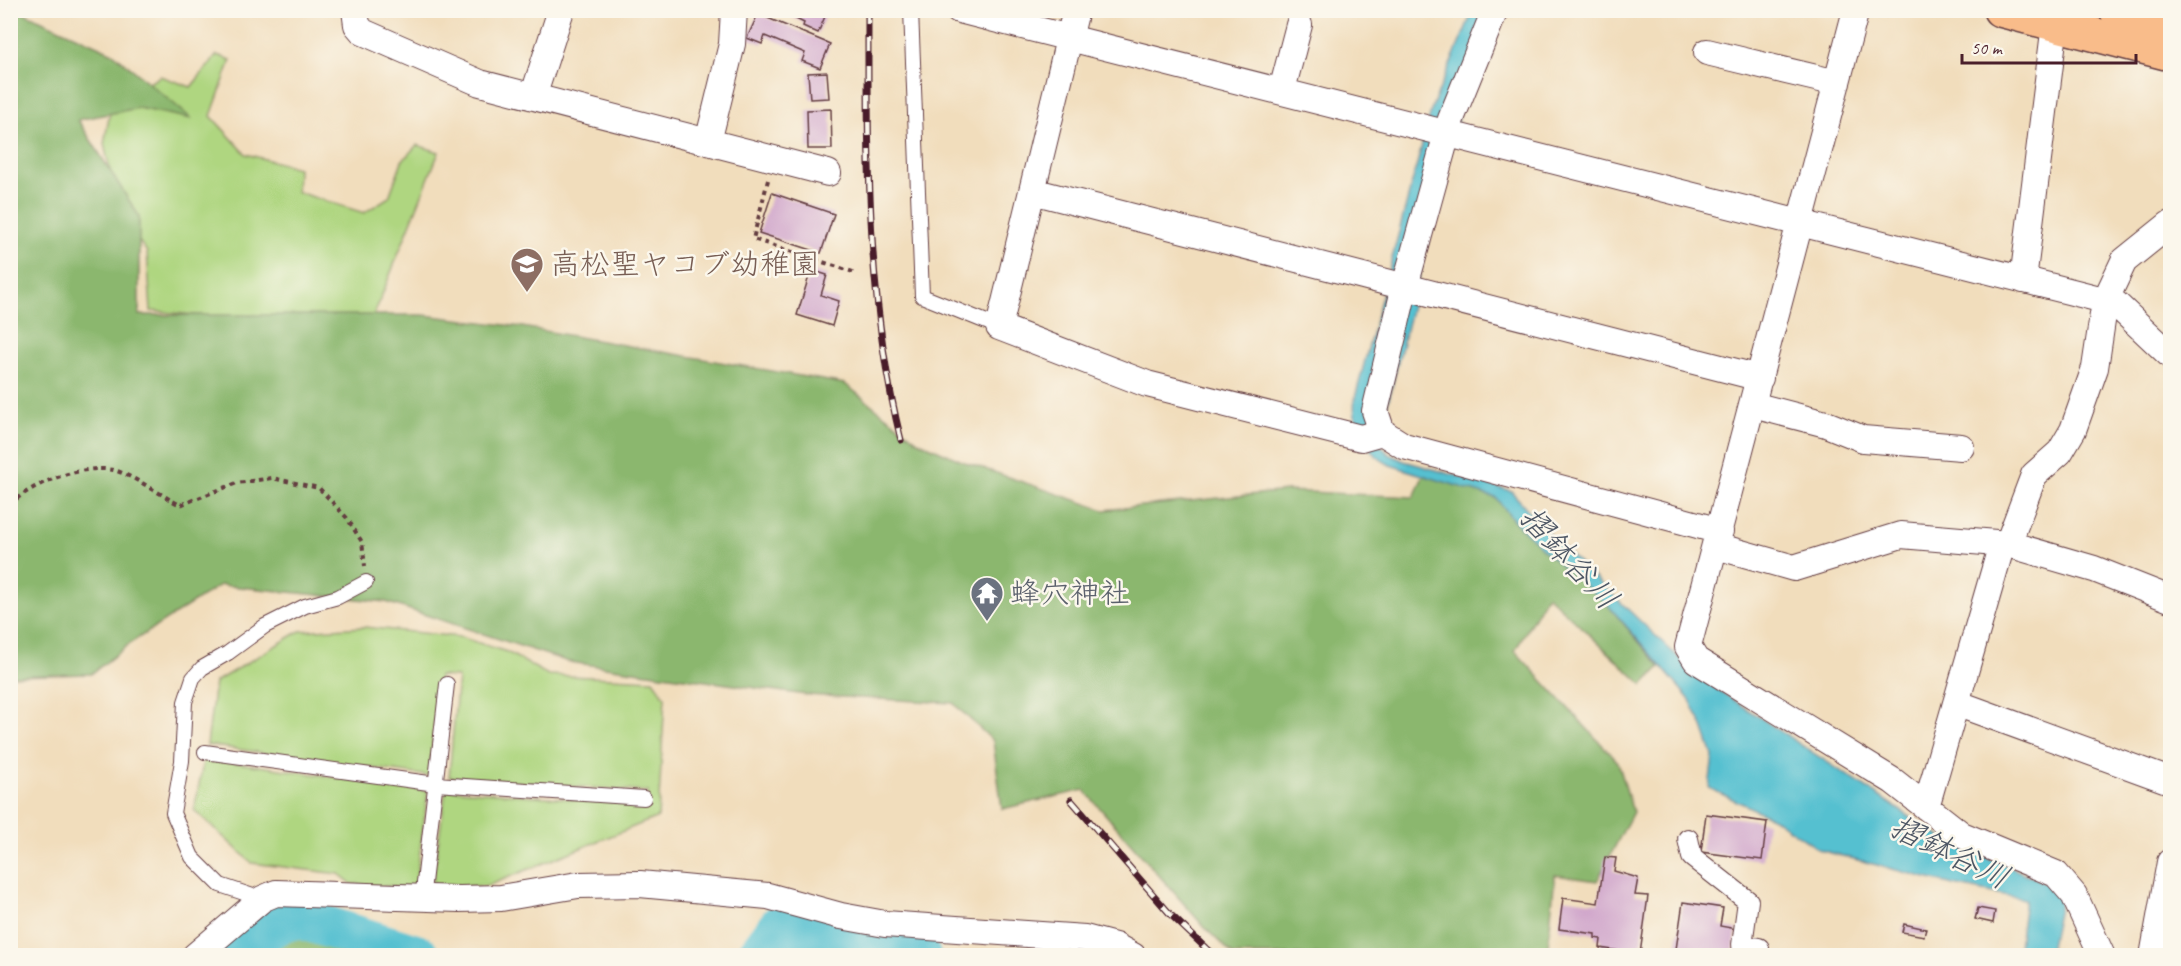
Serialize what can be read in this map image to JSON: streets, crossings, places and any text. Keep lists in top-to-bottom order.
{
  "water": ["摺鉢谷川"],
  "places": {
    "school or university": ["高松聖ヤコブ幼稚園"],
    "temple": ["蜂穴神社"]
  },
  "scale_bar": "50 m"
}
